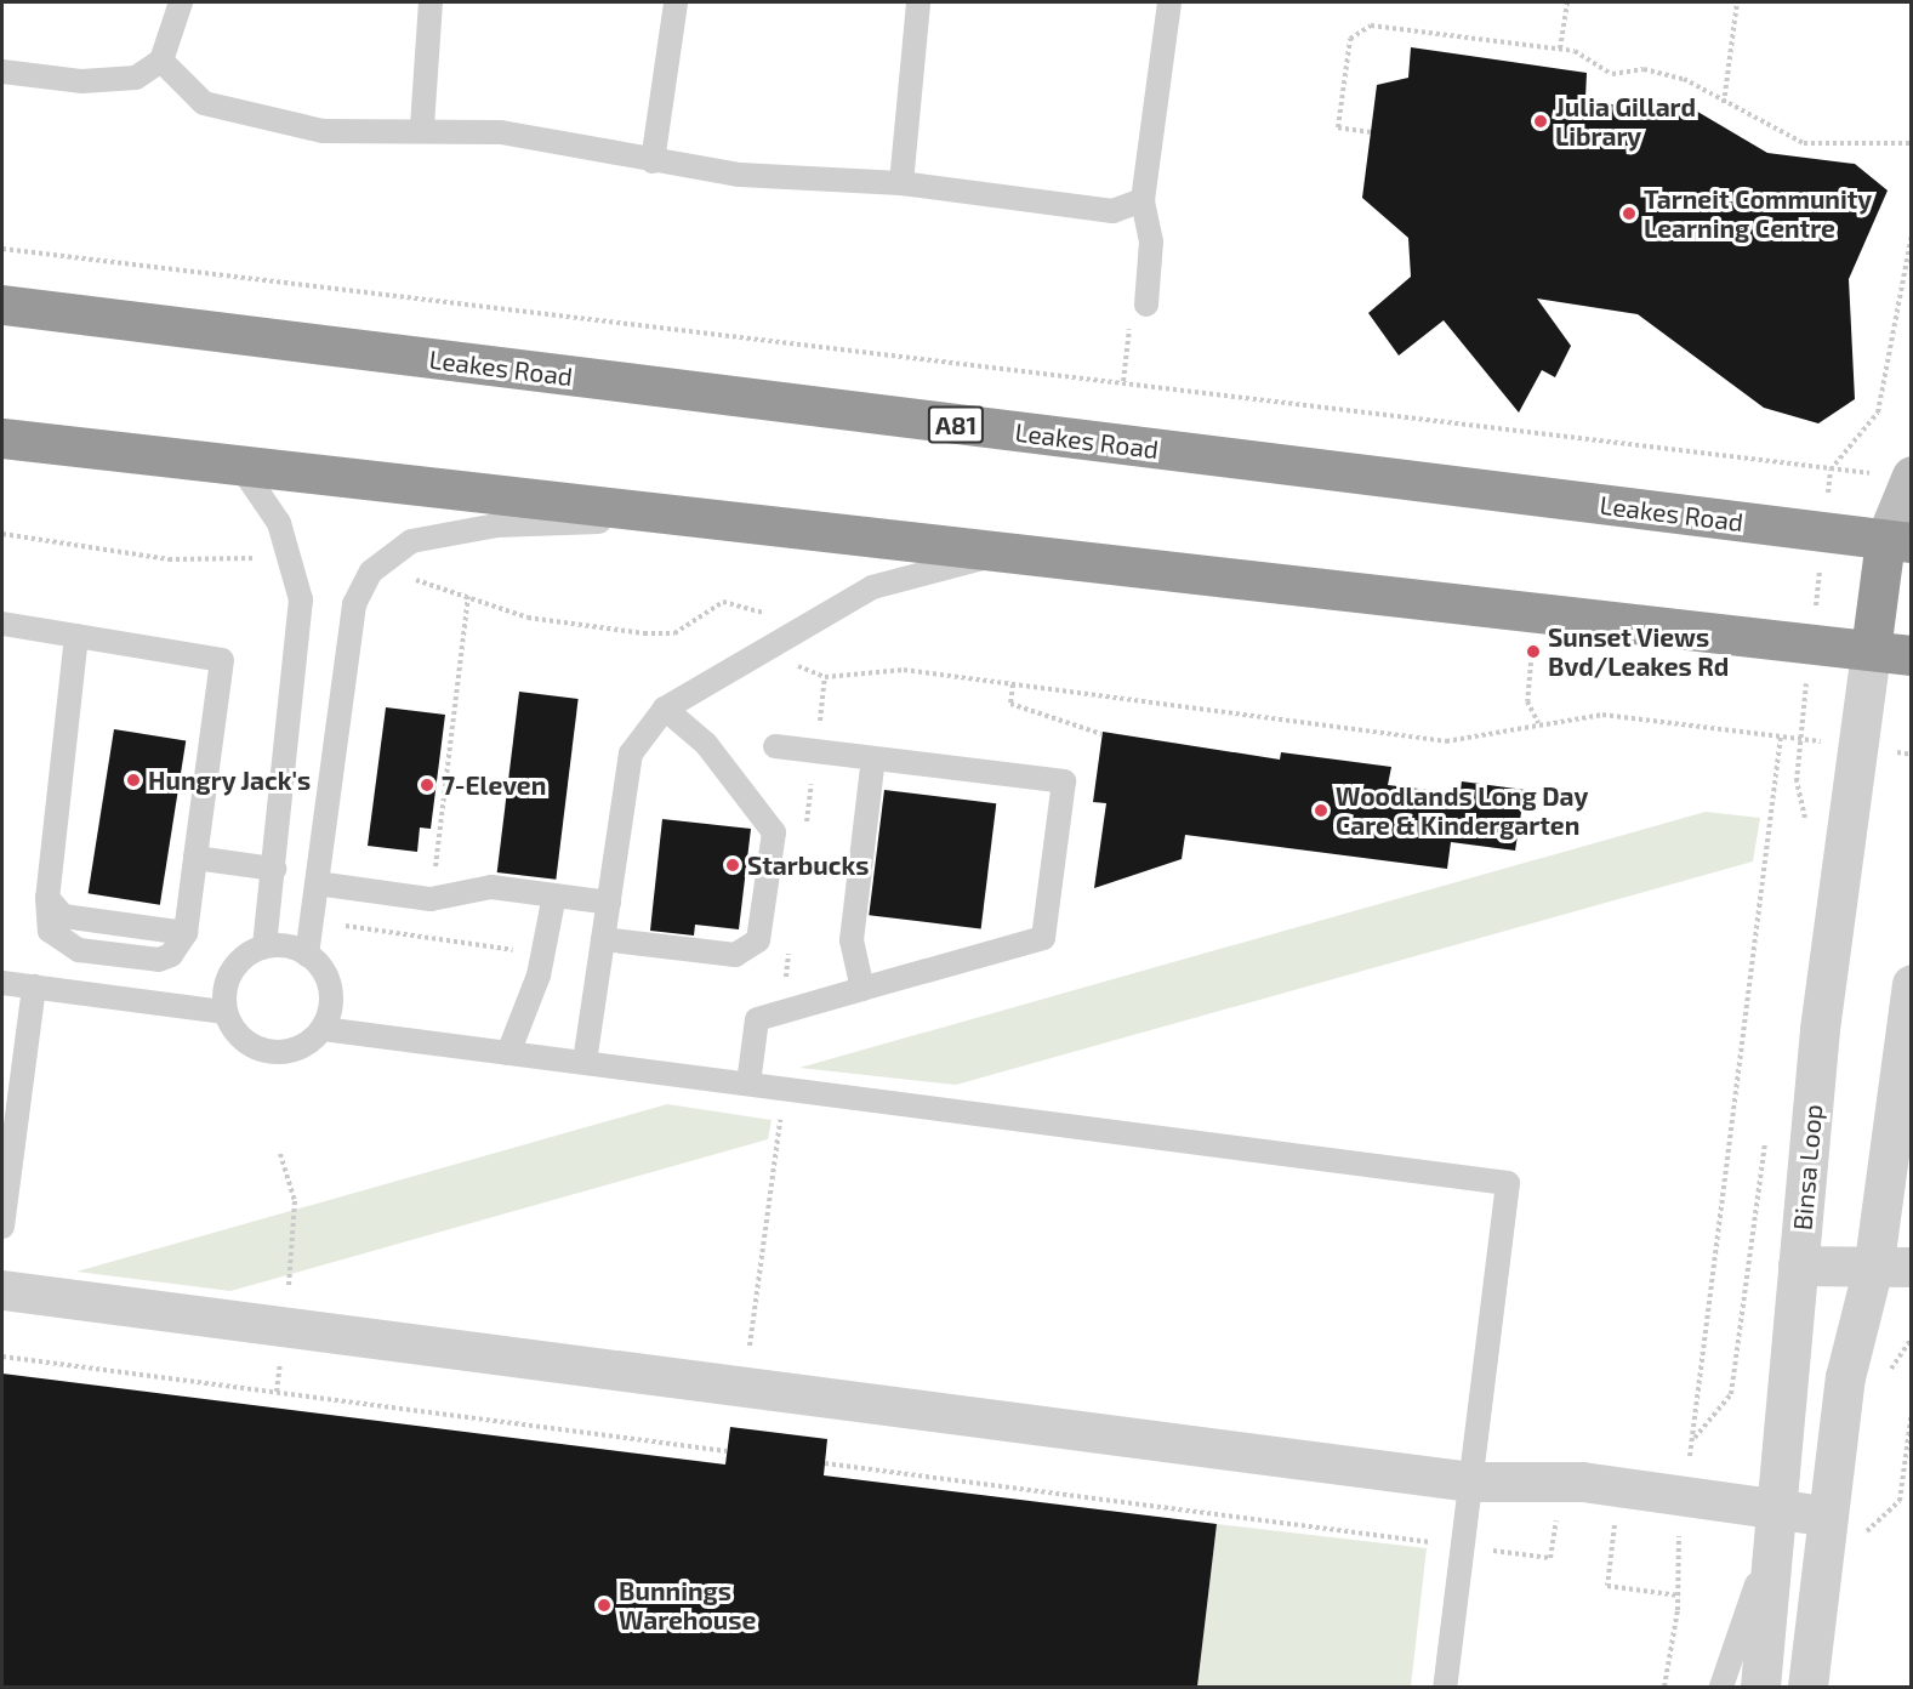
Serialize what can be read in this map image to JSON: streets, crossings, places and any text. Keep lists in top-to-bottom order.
{
  "streets": {
    "highway": ["Leakes Road", "A81"],
    "street": ["Binsa Loop"]
  },
  "places": [
    "Julia Gillard Library",
    "Tarneit Community Learning Centre",
    "Sunset Views Bvd/Leakes Rd",
    "Hungry Jack's",
    "7-Eleven",
    "Woodlands Long Day Care & Kindergarten",
    "Starbucks",
    "Bunnings Warehouse"
  ]
}
